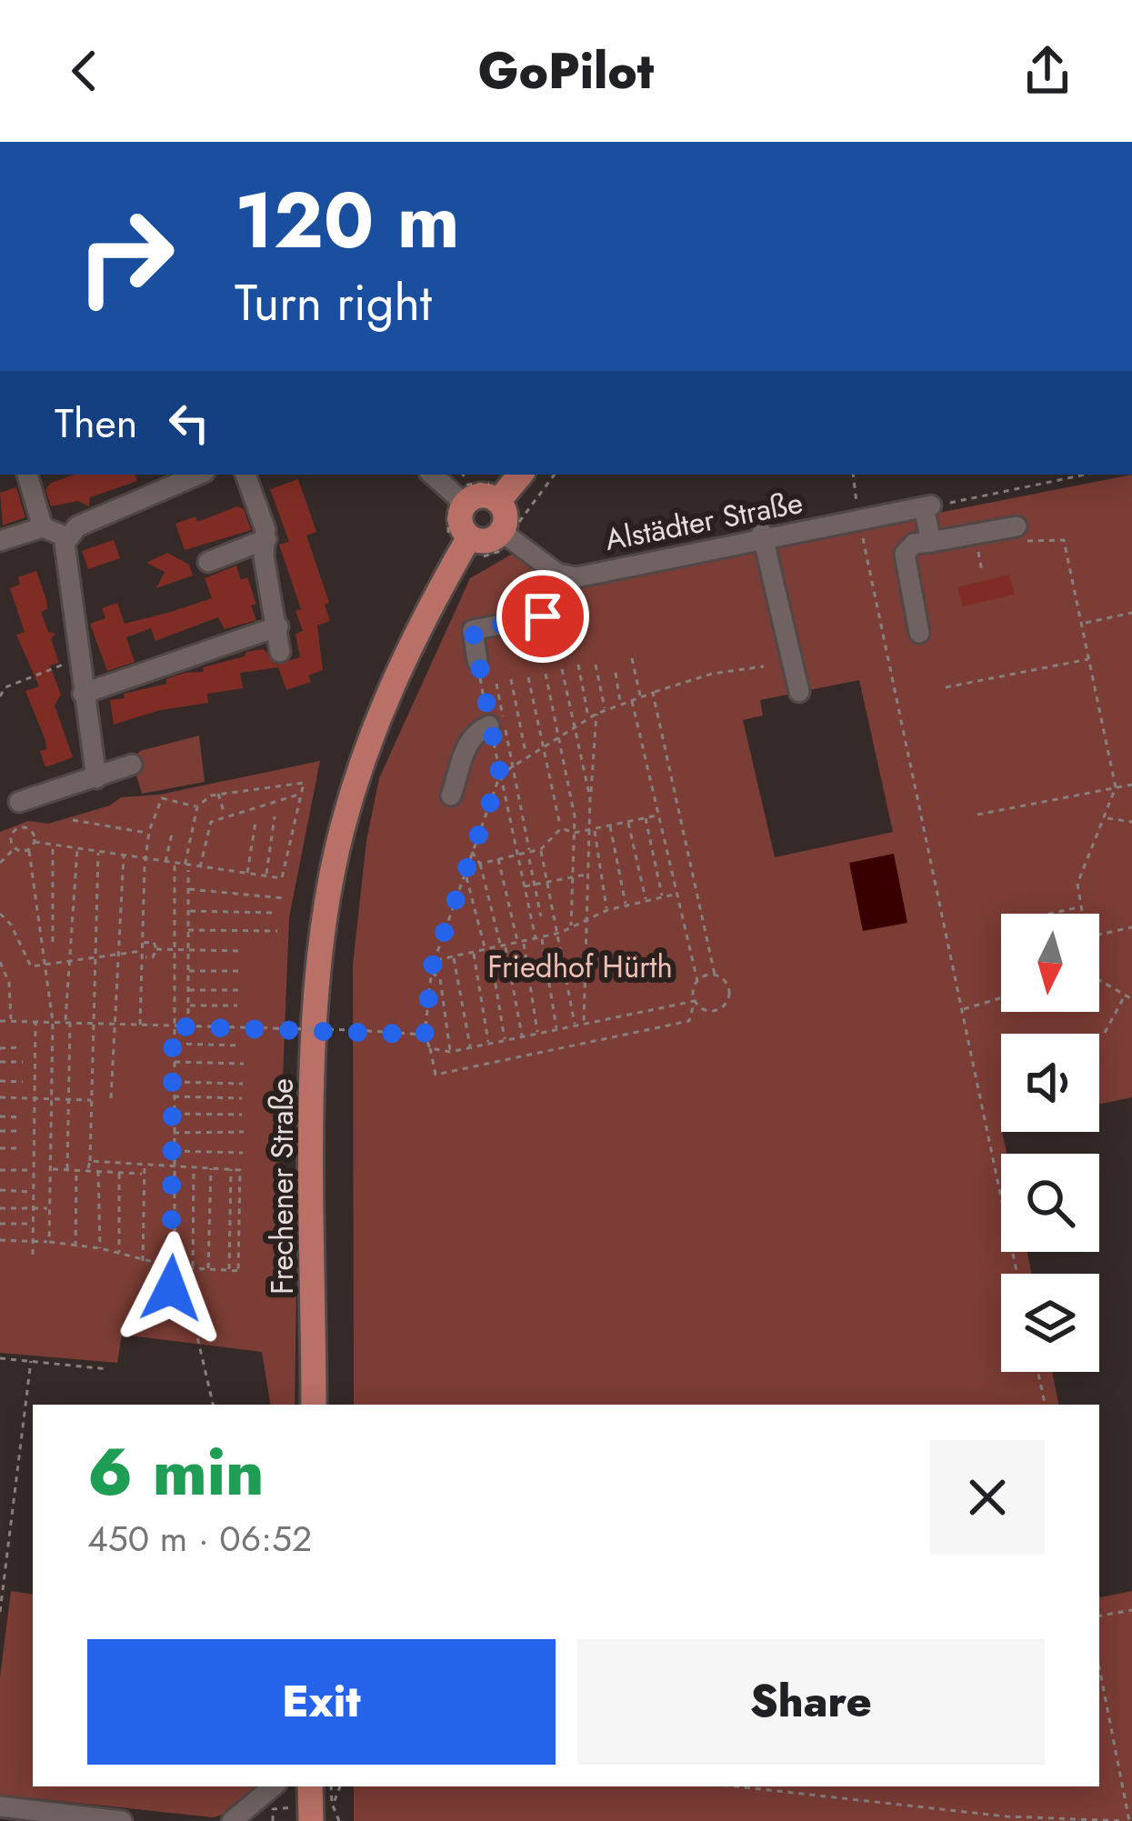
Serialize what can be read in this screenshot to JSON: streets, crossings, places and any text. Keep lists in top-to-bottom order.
{
  "streets": {
    "main road": ["Frechener Straße"],
    "street": ["Alstädter Straße"]
  },
  "parks": ["Friedhof Hürth"],
  "north": "bottom",
  "page": {
    "header": "GoPilot",
    "turn": ["120 m", "Turn right"],
    "then": "Then",
    "heading": ["6 min", "450 m · 06:52"],
    "buttons": ["Exit", "Share"]
  }
}
